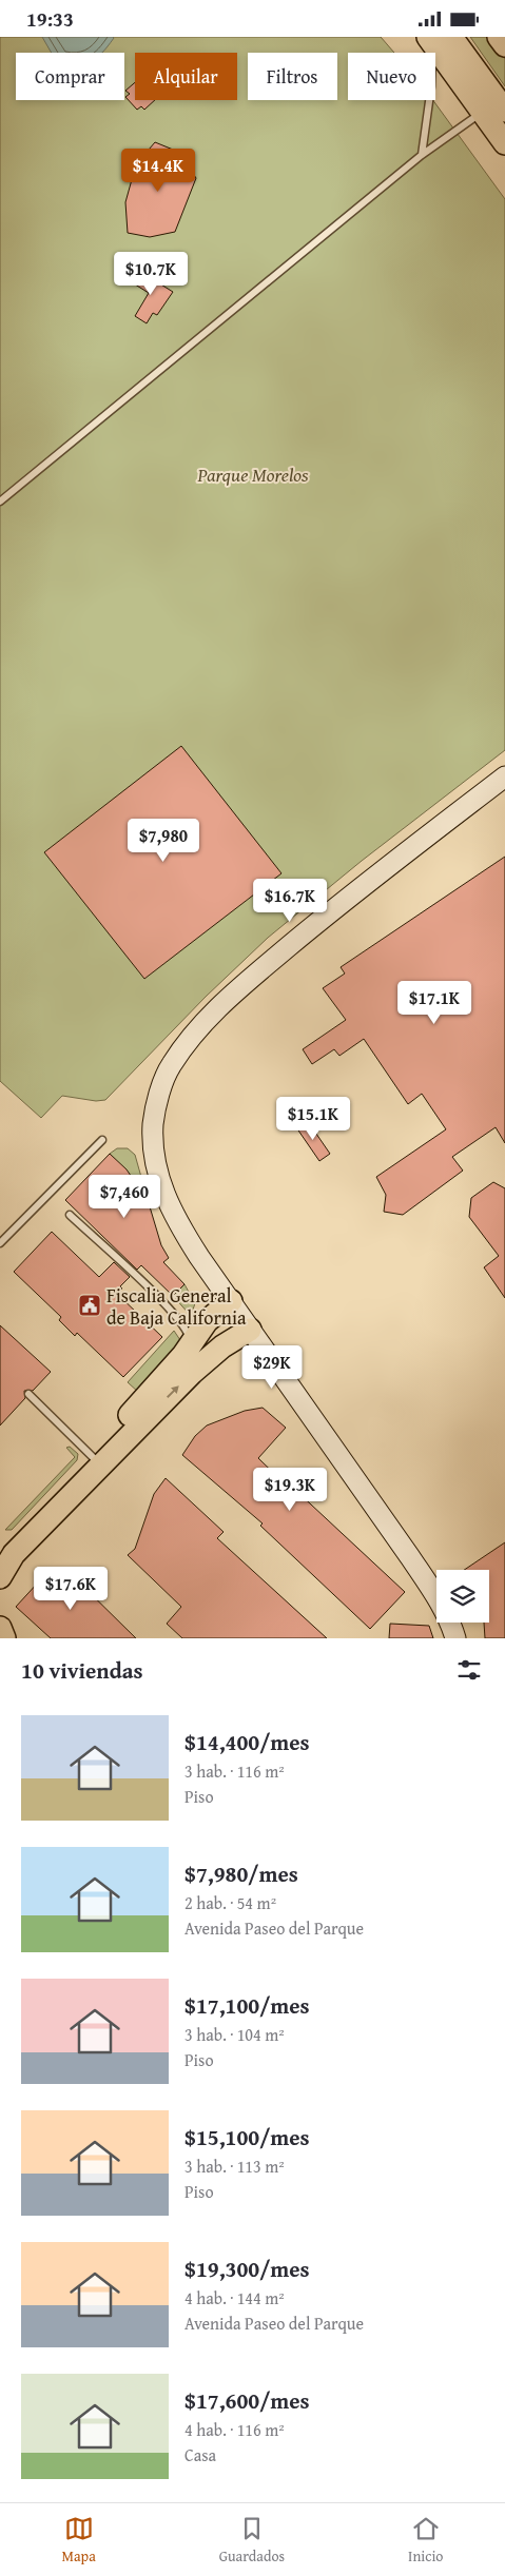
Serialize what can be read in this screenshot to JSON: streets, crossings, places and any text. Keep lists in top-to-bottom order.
{
  "parks": ["Parque Morelos"],
  "places": {
    "public building": ["Fiscalia General de Baja California"]
  },
  "page": {
    "status": "19:33",
    "chip": [
      "Comprar",
      "Alquilar",
      "Filtros",
      "Nuevo"
    ],
    "price": [
      "$14.4K",
      "$10.7K",
      "$7,980",
      "$16.7K",
      "$17.1K",
      "$15.1K",
      "$7,460",
      "$29K",
      "$19.3K",
      "$17.6K"
    ],
    "heading": "10 viviendas",
    "list": [
      {
        "name": "$14,400/mes",
        "note": "3 hab. · 116 m² · Piso"
      },
      {
        "name": "$7,980/mes",
        "note": "2 hab. · 54 m² · Avenida Paseo del Parque"
      },
      {
        "name": "$17,100/mes",
        "note": "3 hab. · 104 m² · Piso"
      },
      {
        "name": "$15,100/mes",
        "note": "3 hab. · 113 m² · Piso"
      },
      {
        "name": "$19,300/mes",
        "note": "4 hab. · 144 m² · Avenida Paseo del Parque"
      },
      {
        "name": "$17,600/mes",
        "note": "4 hab. · 116 m² · Casa"
      }
    ],
    "tabs": ["Mapa", "Guardados", "Inicio"]
  }
}
